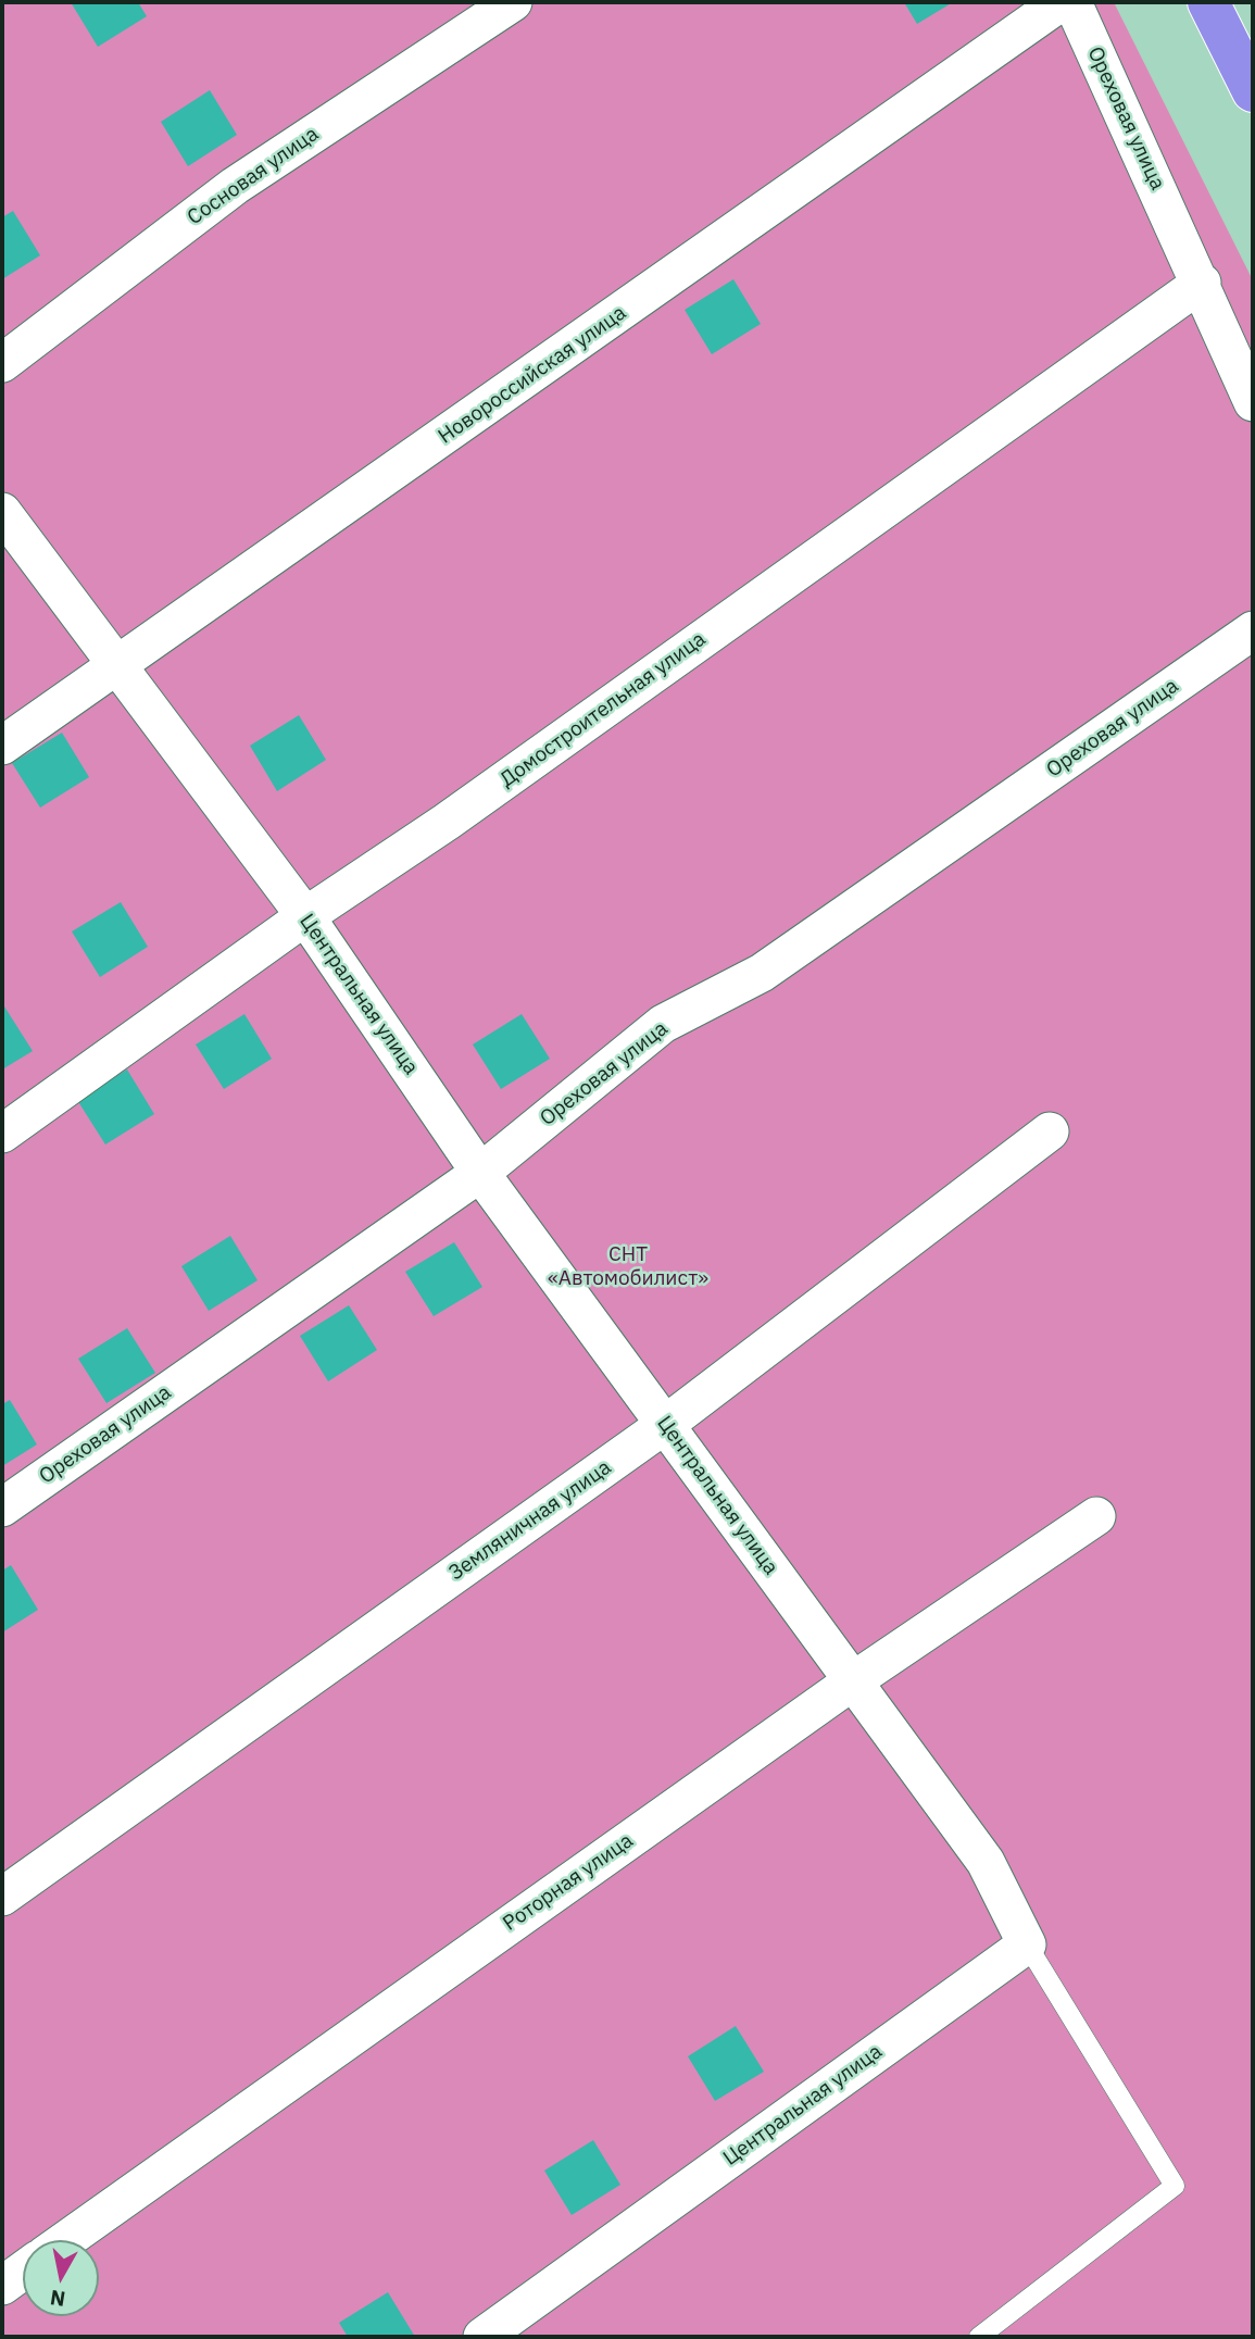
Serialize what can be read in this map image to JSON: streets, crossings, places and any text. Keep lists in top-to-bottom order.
{
  "streets": {
    "street": [
      "Ореховая улица",
      "Сосновая улица",
      "Новороссийская улица",
      "Домостроительная улица",
      "Центральная улица",
      "Земляничная улица",
      "Роторная улица"
    ]
  },
  "crossings": [
    ["Ореховая улица", "Домостроительная улица"],
    ["Ореховая улица", "Центральная улица"],
    ["Новороссийская улица", "Центральная улица"],
    ["Домостроительная улица", "Центральная улица"],
    ["Центральная улица", "Земляничная улица"],
    ["Центральная улица", "Роторная улица"]
  ],
  "parks": ["СНТ «Автомобилист»"],
  "north": "bottom"
}
